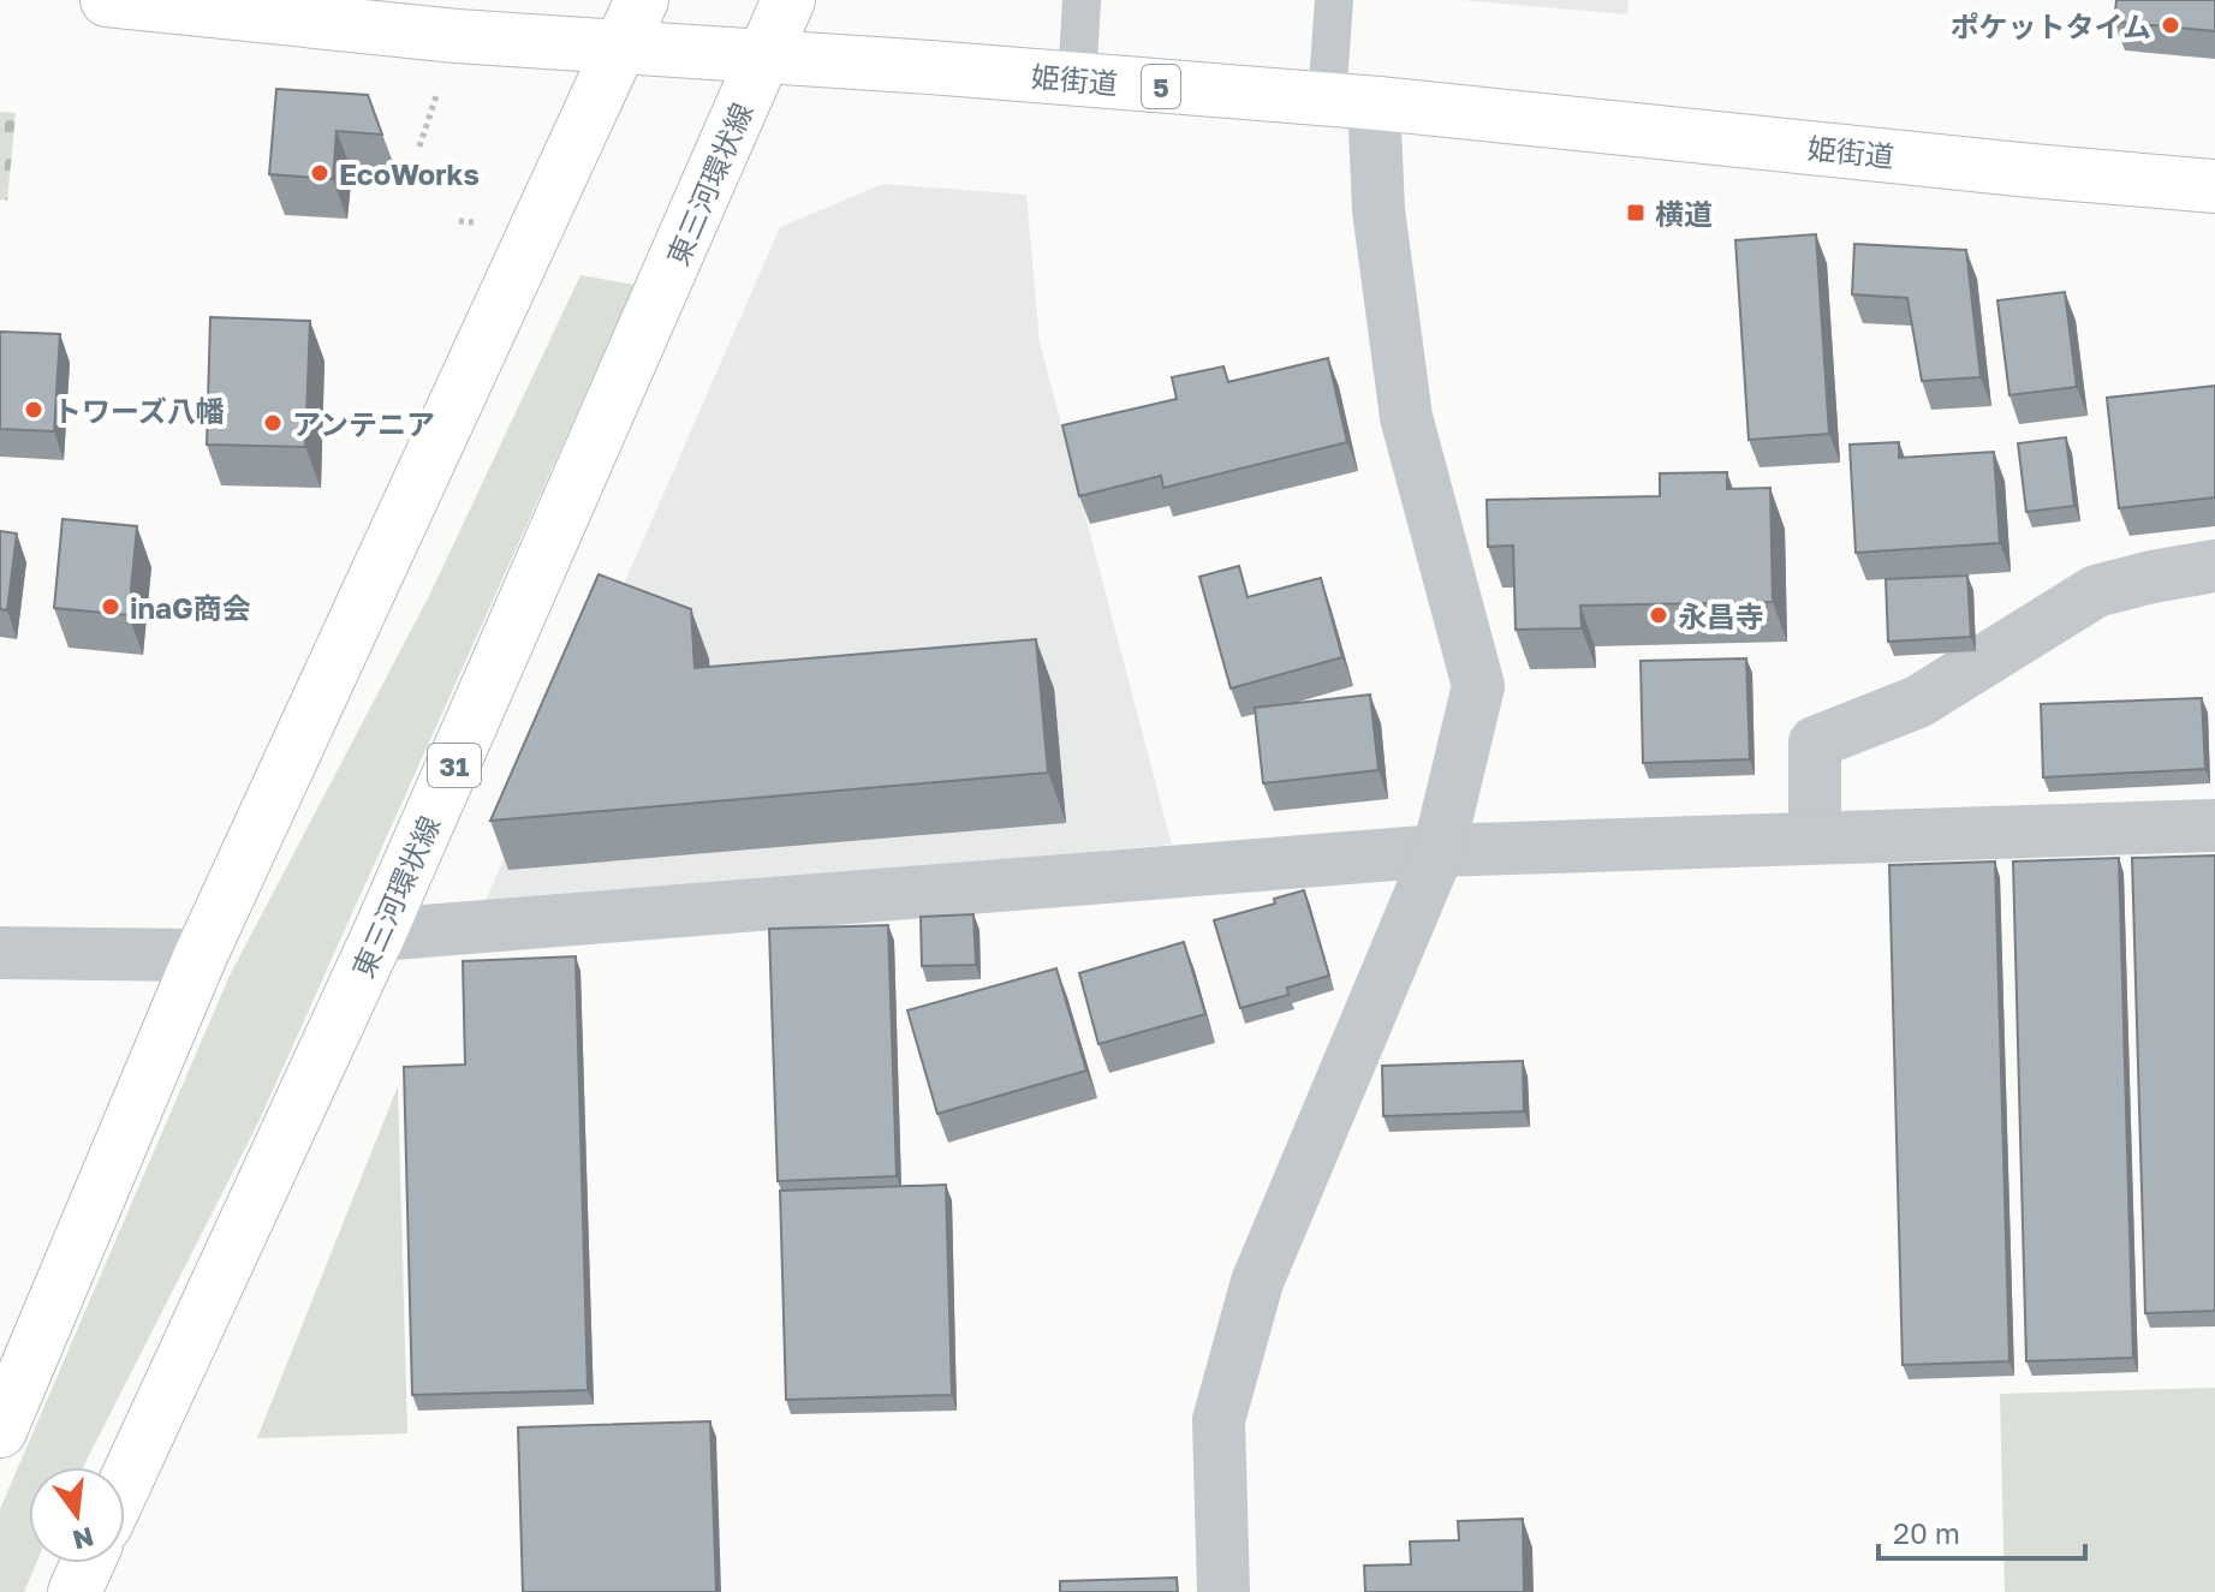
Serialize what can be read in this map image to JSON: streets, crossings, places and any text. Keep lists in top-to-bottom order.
{
  "streets": {
    "main road": [
      "姫街道",
      "5",
      "東三河環状線",
      "31"
    ]
  },
  "crossings": [
    ["姫街道", "東三河環状線"]
  ],
  "places": {
    "other": [
      "ポケットタイム",
      "EcoWorks",
      "トワーズ八幡",
      "アンテニア",
      "inaG商会",
      "永昌寺"
    ],
    "transit": ["横道"]
  },
  "scale_bar": "20 m",
  "north": "bottom"
}
